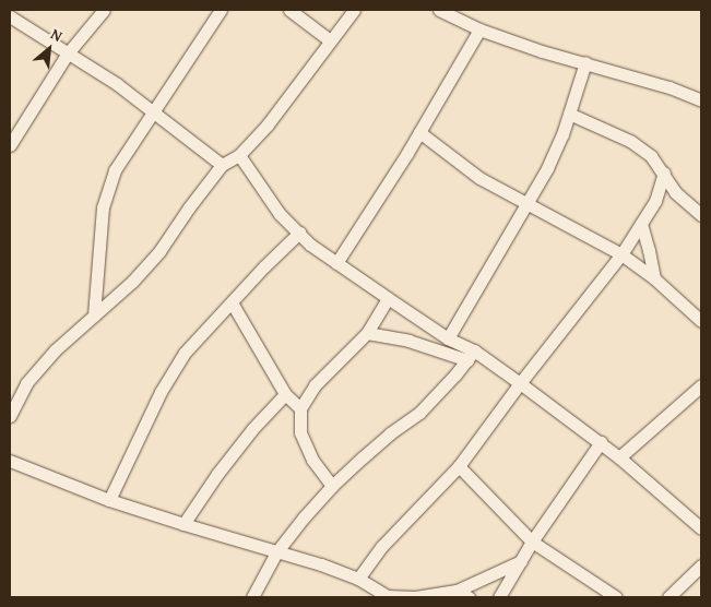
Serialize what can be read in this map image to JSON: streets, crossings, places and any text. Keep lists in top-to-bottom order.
{
  "north": "top right"
}
